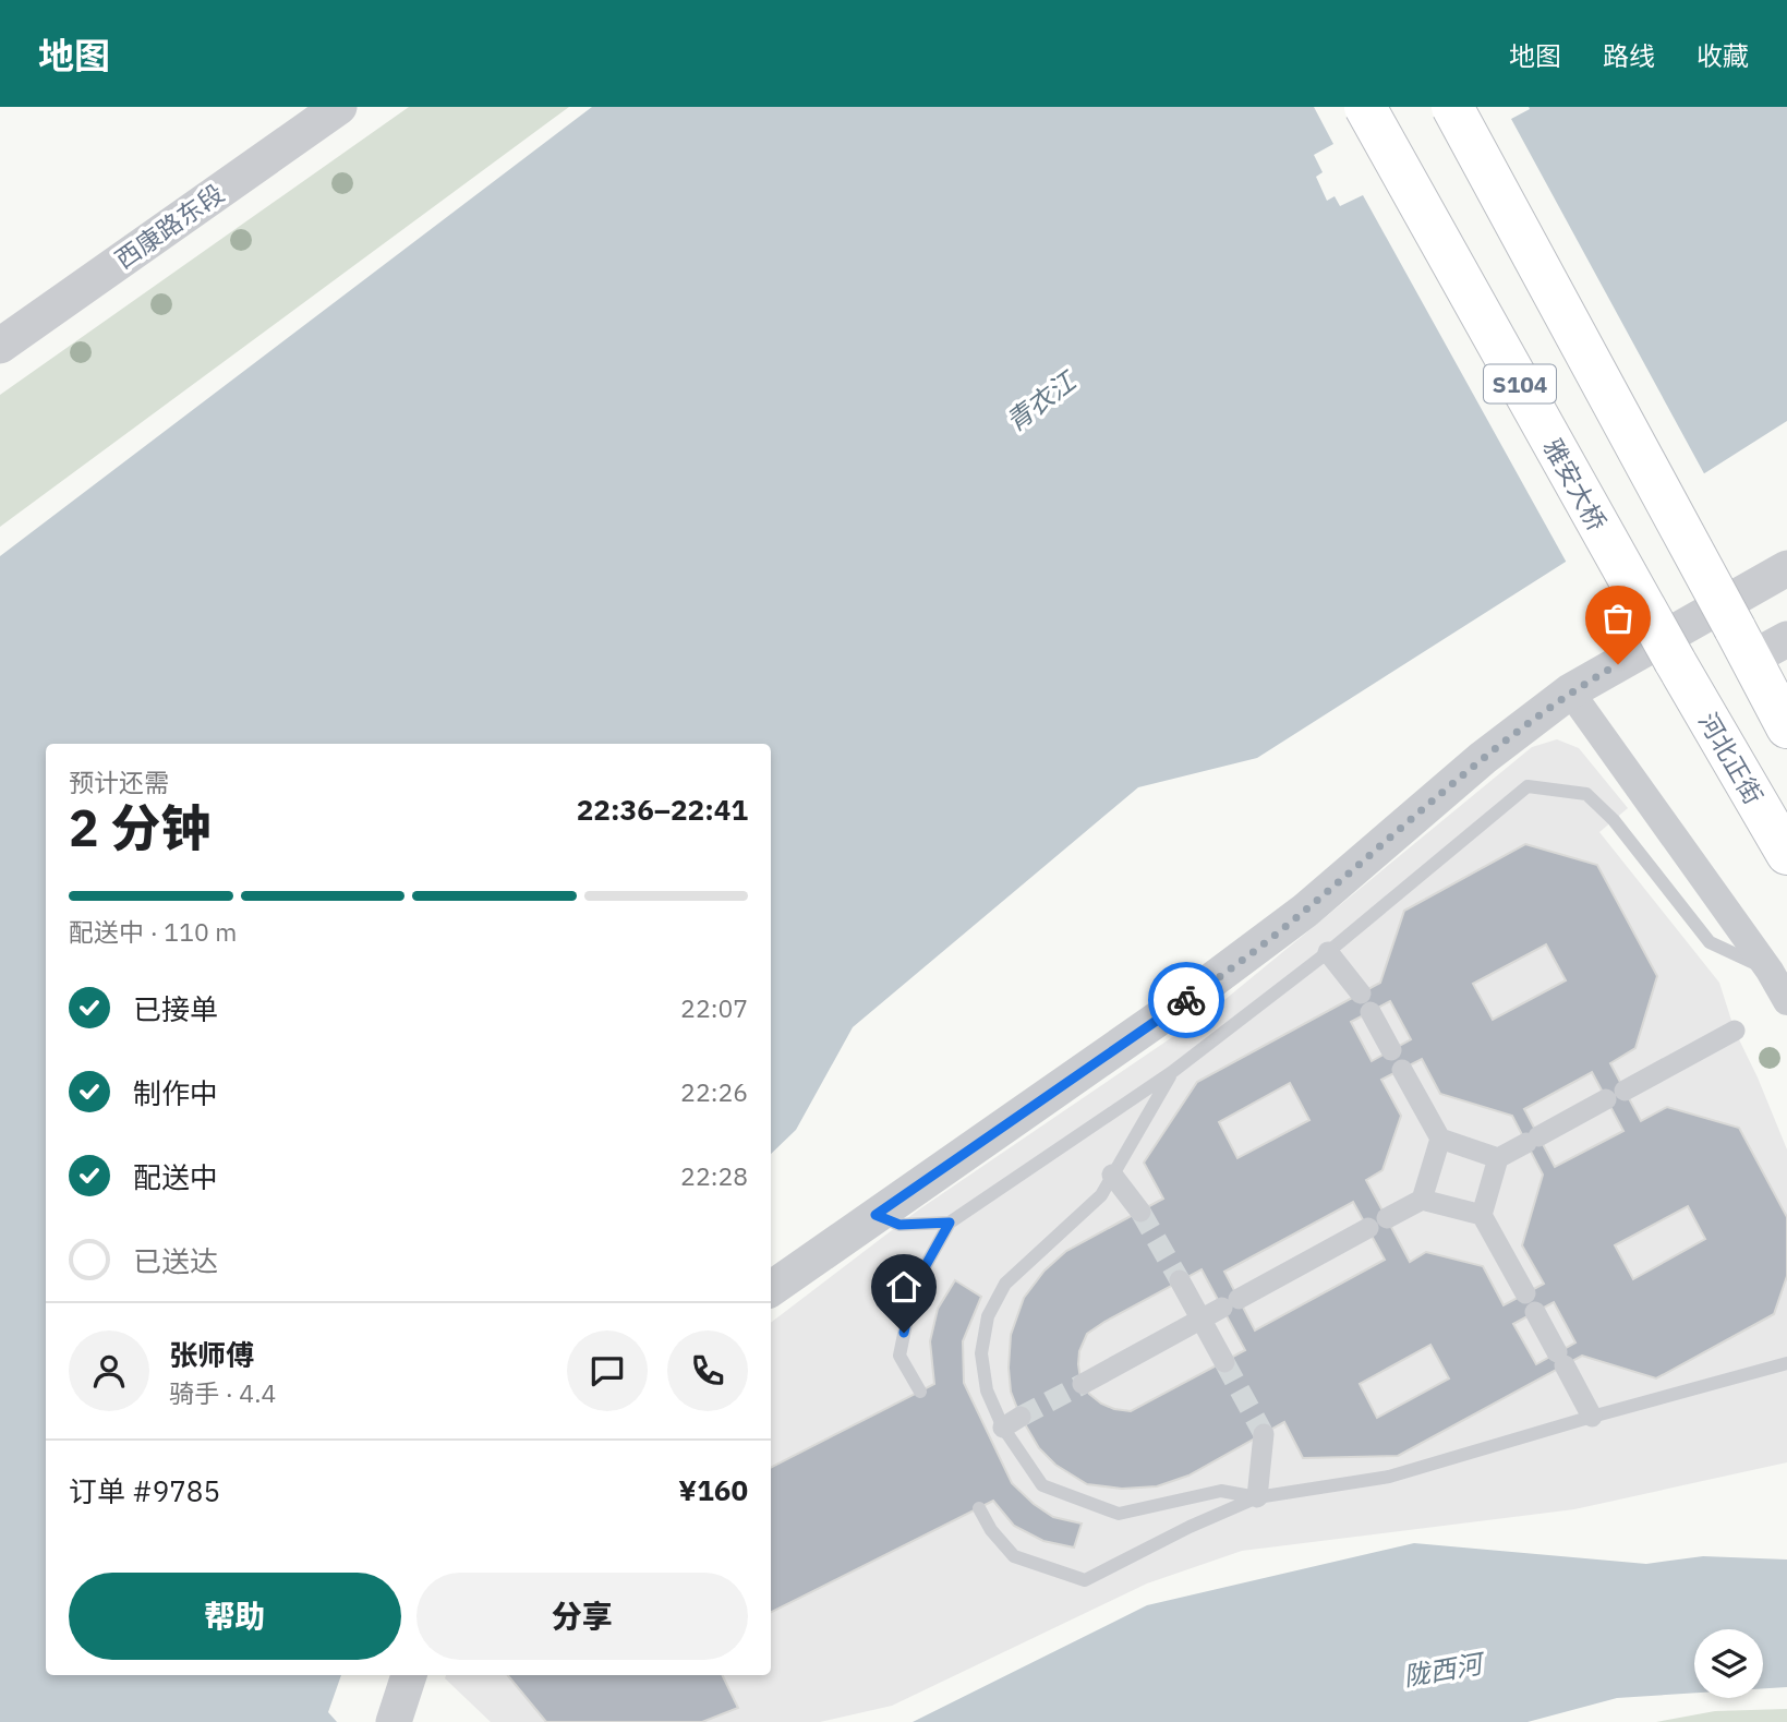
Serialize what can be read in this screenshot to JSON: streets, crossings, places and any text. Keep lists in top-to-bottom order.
{
  "streets": {
    "main road": ["S104", "雅安大桥", "河北正街"],
    "street": ["西康路东段"]
  },
  "crossings": [
    ["雅安大桥", "河北正街"]
  ],
  "water": ["青衣江", "陇西河"],
  "page": {
    "header": "地图",
    "nav": ["地图", "路线", "收藏"],
    "heading": ["2 分钟", "预计还需", "22:36–22:41"],
    "panel": [
      "张师傅",
      "骑手 · 4.4",
      "订单 #9785",
      "¥160"
    ],
    "bar": "配送中 · 110 m",
    "list": [
      ["已接单", "22:07"],
      ["制作中", "22:26"],
      ["配送中", "22:28"],
      "已送达"
    ],
    "buttons": ["帮助", "分享"]
  }
}
